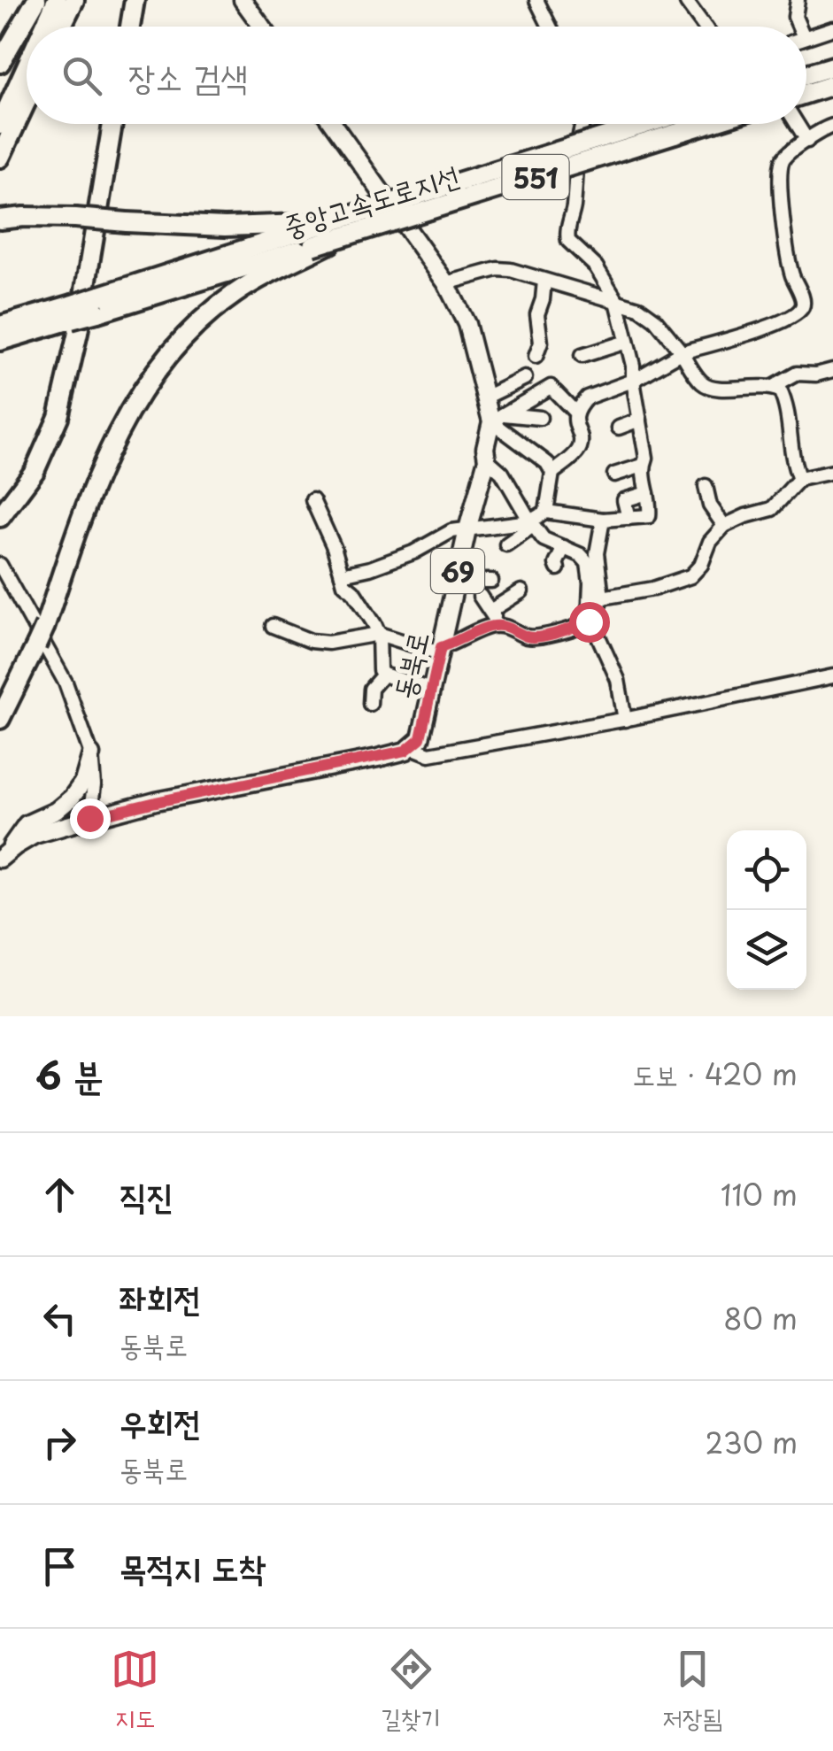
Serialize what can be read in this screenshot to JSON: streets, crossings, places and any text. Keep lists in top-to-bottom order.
{
  "streets": {
    "highway": ["551", "중앙고속도로지선"],
    "main road": ["69", "동북로"]
  },
  "page": {
    "search": "장소 검색",
    "heading": ["6 분", "도보 · 420 m"],
    "list": [
      ["직진", "110 m"],
      ["좌회전", "동북로", "80 m"],
      ["우회전", "동북로", "230 m"],
      "목적지 도착"
    ],
    "nav": ["지도", "길찾기", "저장됨"]
  }
}
